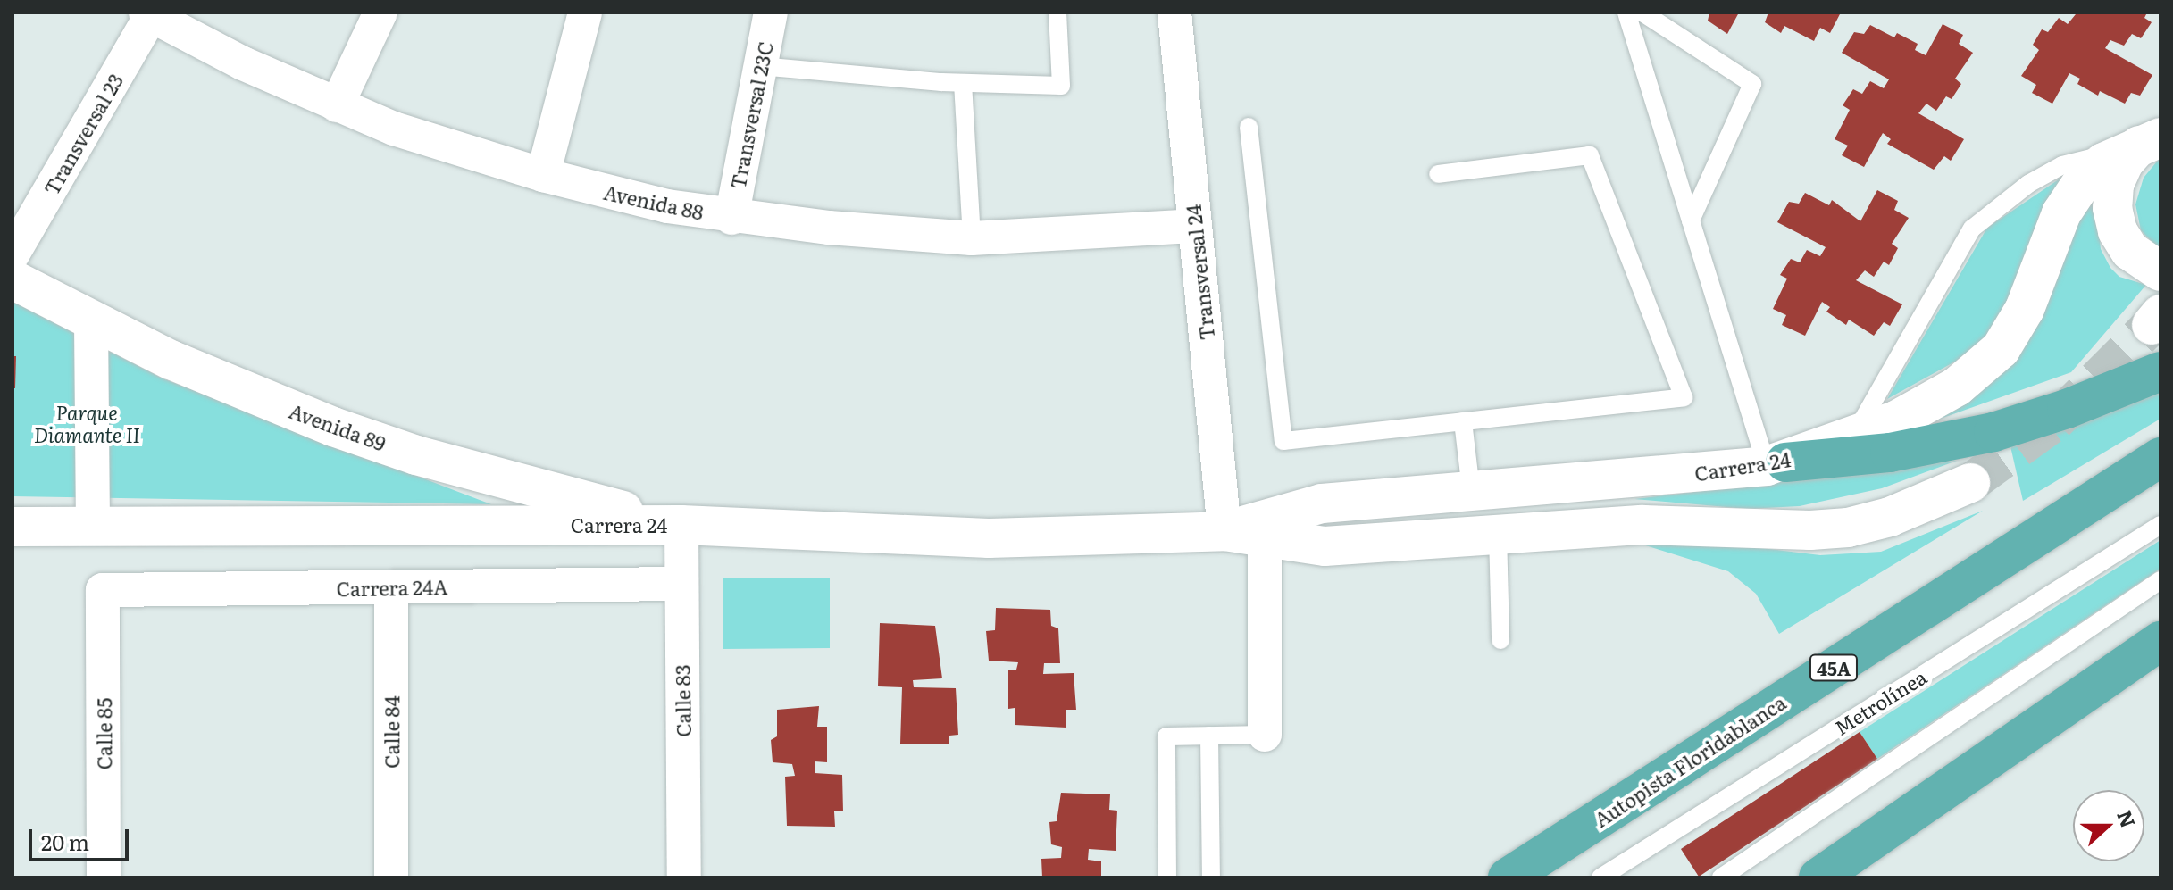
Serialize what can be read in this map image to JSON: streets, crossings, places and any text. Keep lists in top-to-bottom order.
{
  "streets": {
    "highway": ["45A", "Autopista Floridablanca"],
    "street": [
      "Transversal 23C",
      "Transversal 23",
      "Avenida 88",
      "Transversal 24",
      "Avenida 89",
      "Carrera 24",
      "Carrera 24A",
      "Calle 83",
      "Calle 84",
      "Calle 85"
    ],
    "lane": ["Metrolínea"]
  },
  "crossings": [
    ["Transversal 23C", "Avenida 88"],
    ["Transversal 23", "Avenida 88"],
    ["Avenida 88", "Transversal 24"],
    ["Transversal 24", "Carrera 24"],
    ["Avenida 89", "Carrera 24"],
    ["Avenida 89", "Calle 83"],
    ["Carrera 24", "Calle 83"],
    ["Carrera 24A", "Calle 83"],
    ["Carrera 24A", "Calle 84"],
    ["Carrera 24A", "Calle 85"]
  ],
  "parks": ["Parque Diamante II"],
  "scale_bar": "20 m",
  "north": "right"
}
